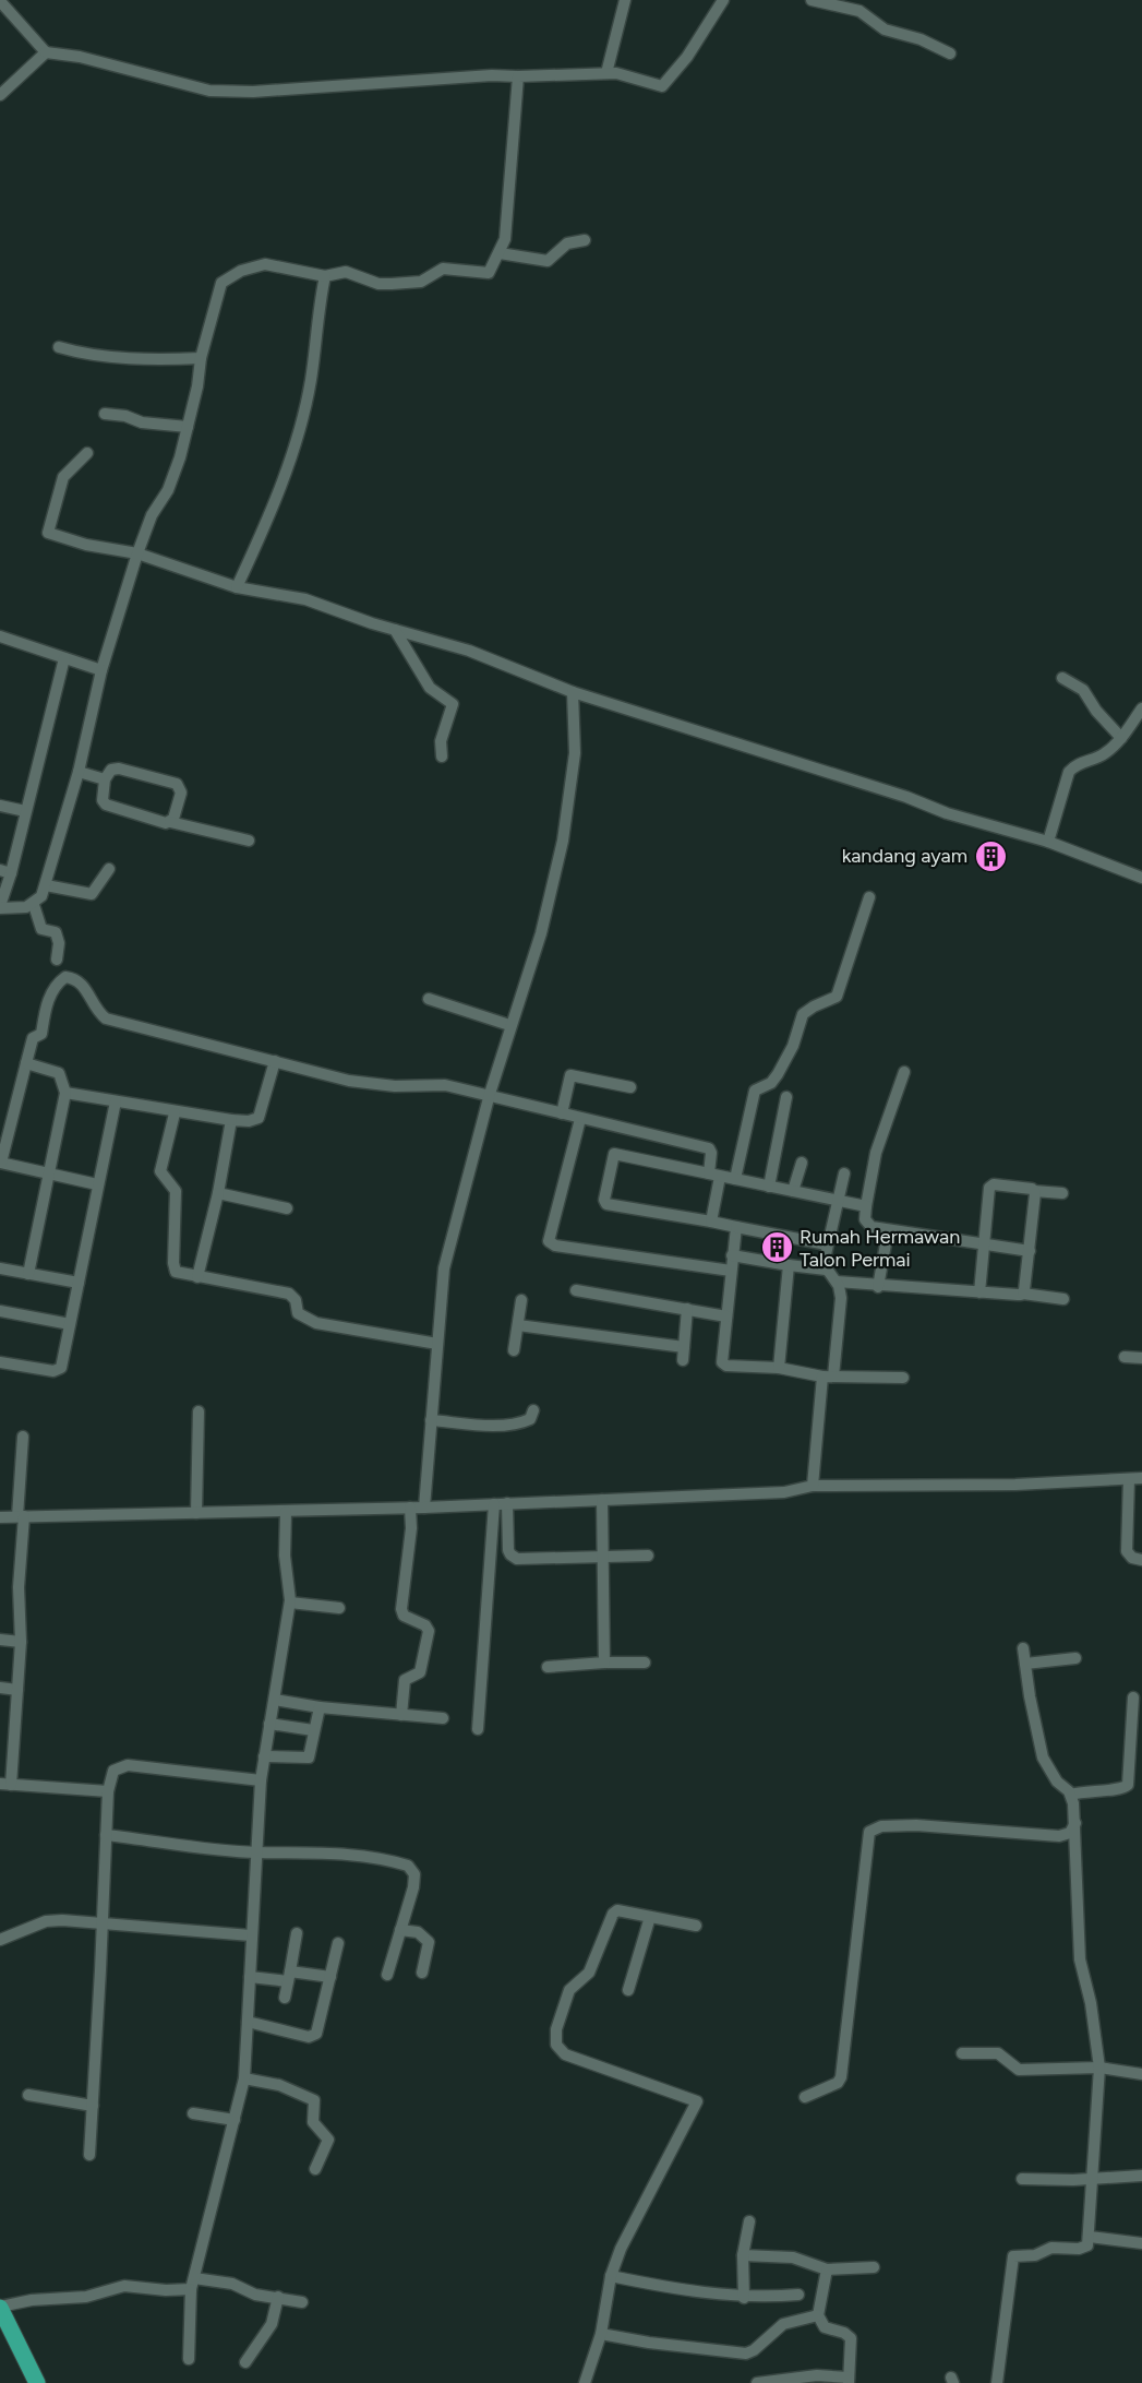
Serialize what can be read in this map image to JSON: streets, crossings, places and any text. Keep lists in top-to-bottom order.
{
  "places": {
    "building": ["kandang ayam", "Rumah Hermawan Talon Permai"]
  }
}
